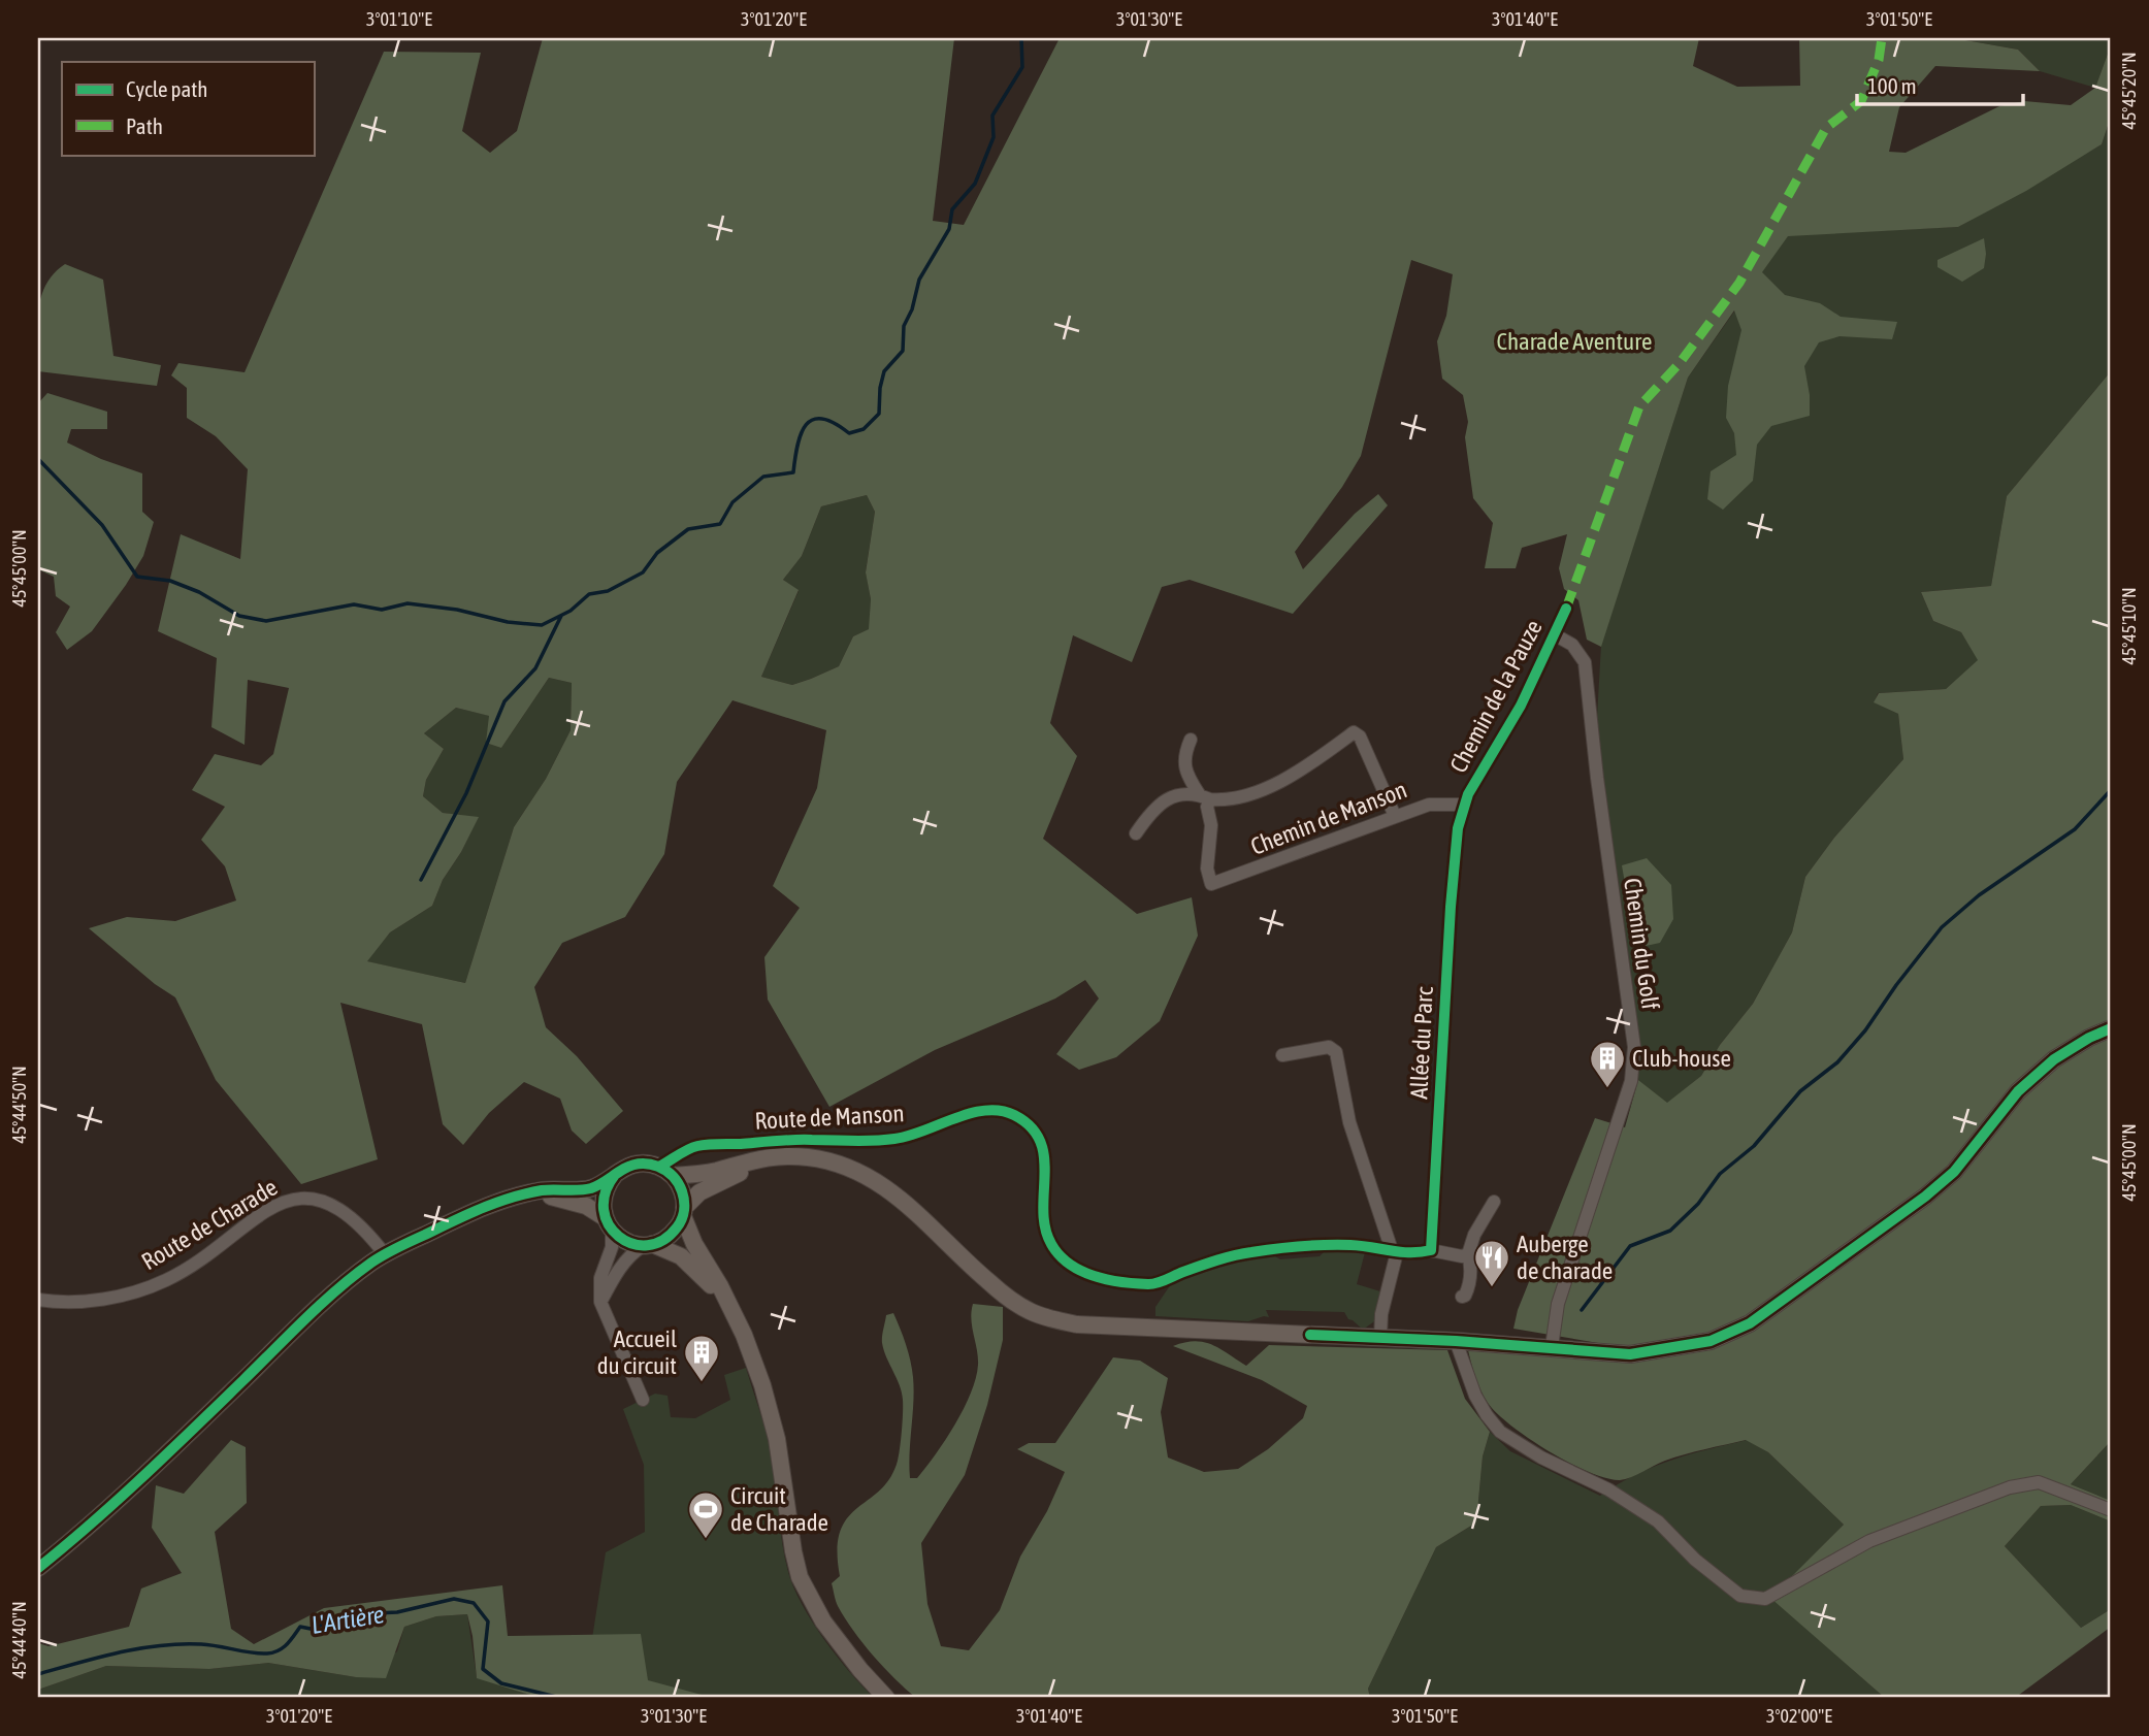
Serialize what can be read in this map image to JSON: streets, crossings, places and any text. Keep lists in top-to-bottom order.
{
  "streets": {
    "street": [
      "Chemin de la Pauze",
      "Chemin de Manson",
      "Chemin du Golf",
      "Allée du Parc",
      "Route de Manson",
      "Route de Charade"
    ]
  },
  "crossings": [
    ["Chemin de la Pauze", "Chemin de Manson"],
    ["Chemin de la Pauze", "Chemin du Golf"],
    ["Chemin de la Pauze", "Allée du Parc"],
    ["Chemin de Manson", "Allée du Parc"]
  ],
  "water": ["L'Artière"],
  "parks": ["Charade Aventure"],
  "places": {
    "building": ["Club-house", "Accueil du circuit"],
    "restaurant": ["Auberge de charade"],
    "sports": ["Circuit de Charade"]
  },
  "legend": ["Cycle path", "Path"],
  "scale_bar": "100 m",
  "coordinates": [
    "3°01'10\"E",
    "3°01'20\"E",
    "3°01'30\"E",
    "3°01'40\"E",
    "3°01'50\"E",
    "45°45'20\"N",
    "45°45'00\"N",
    "45°45'10\"N",
    "45°44'50\"N",
    "45°44'40\"N",
    "3°02'00\"E"
  ]
}
